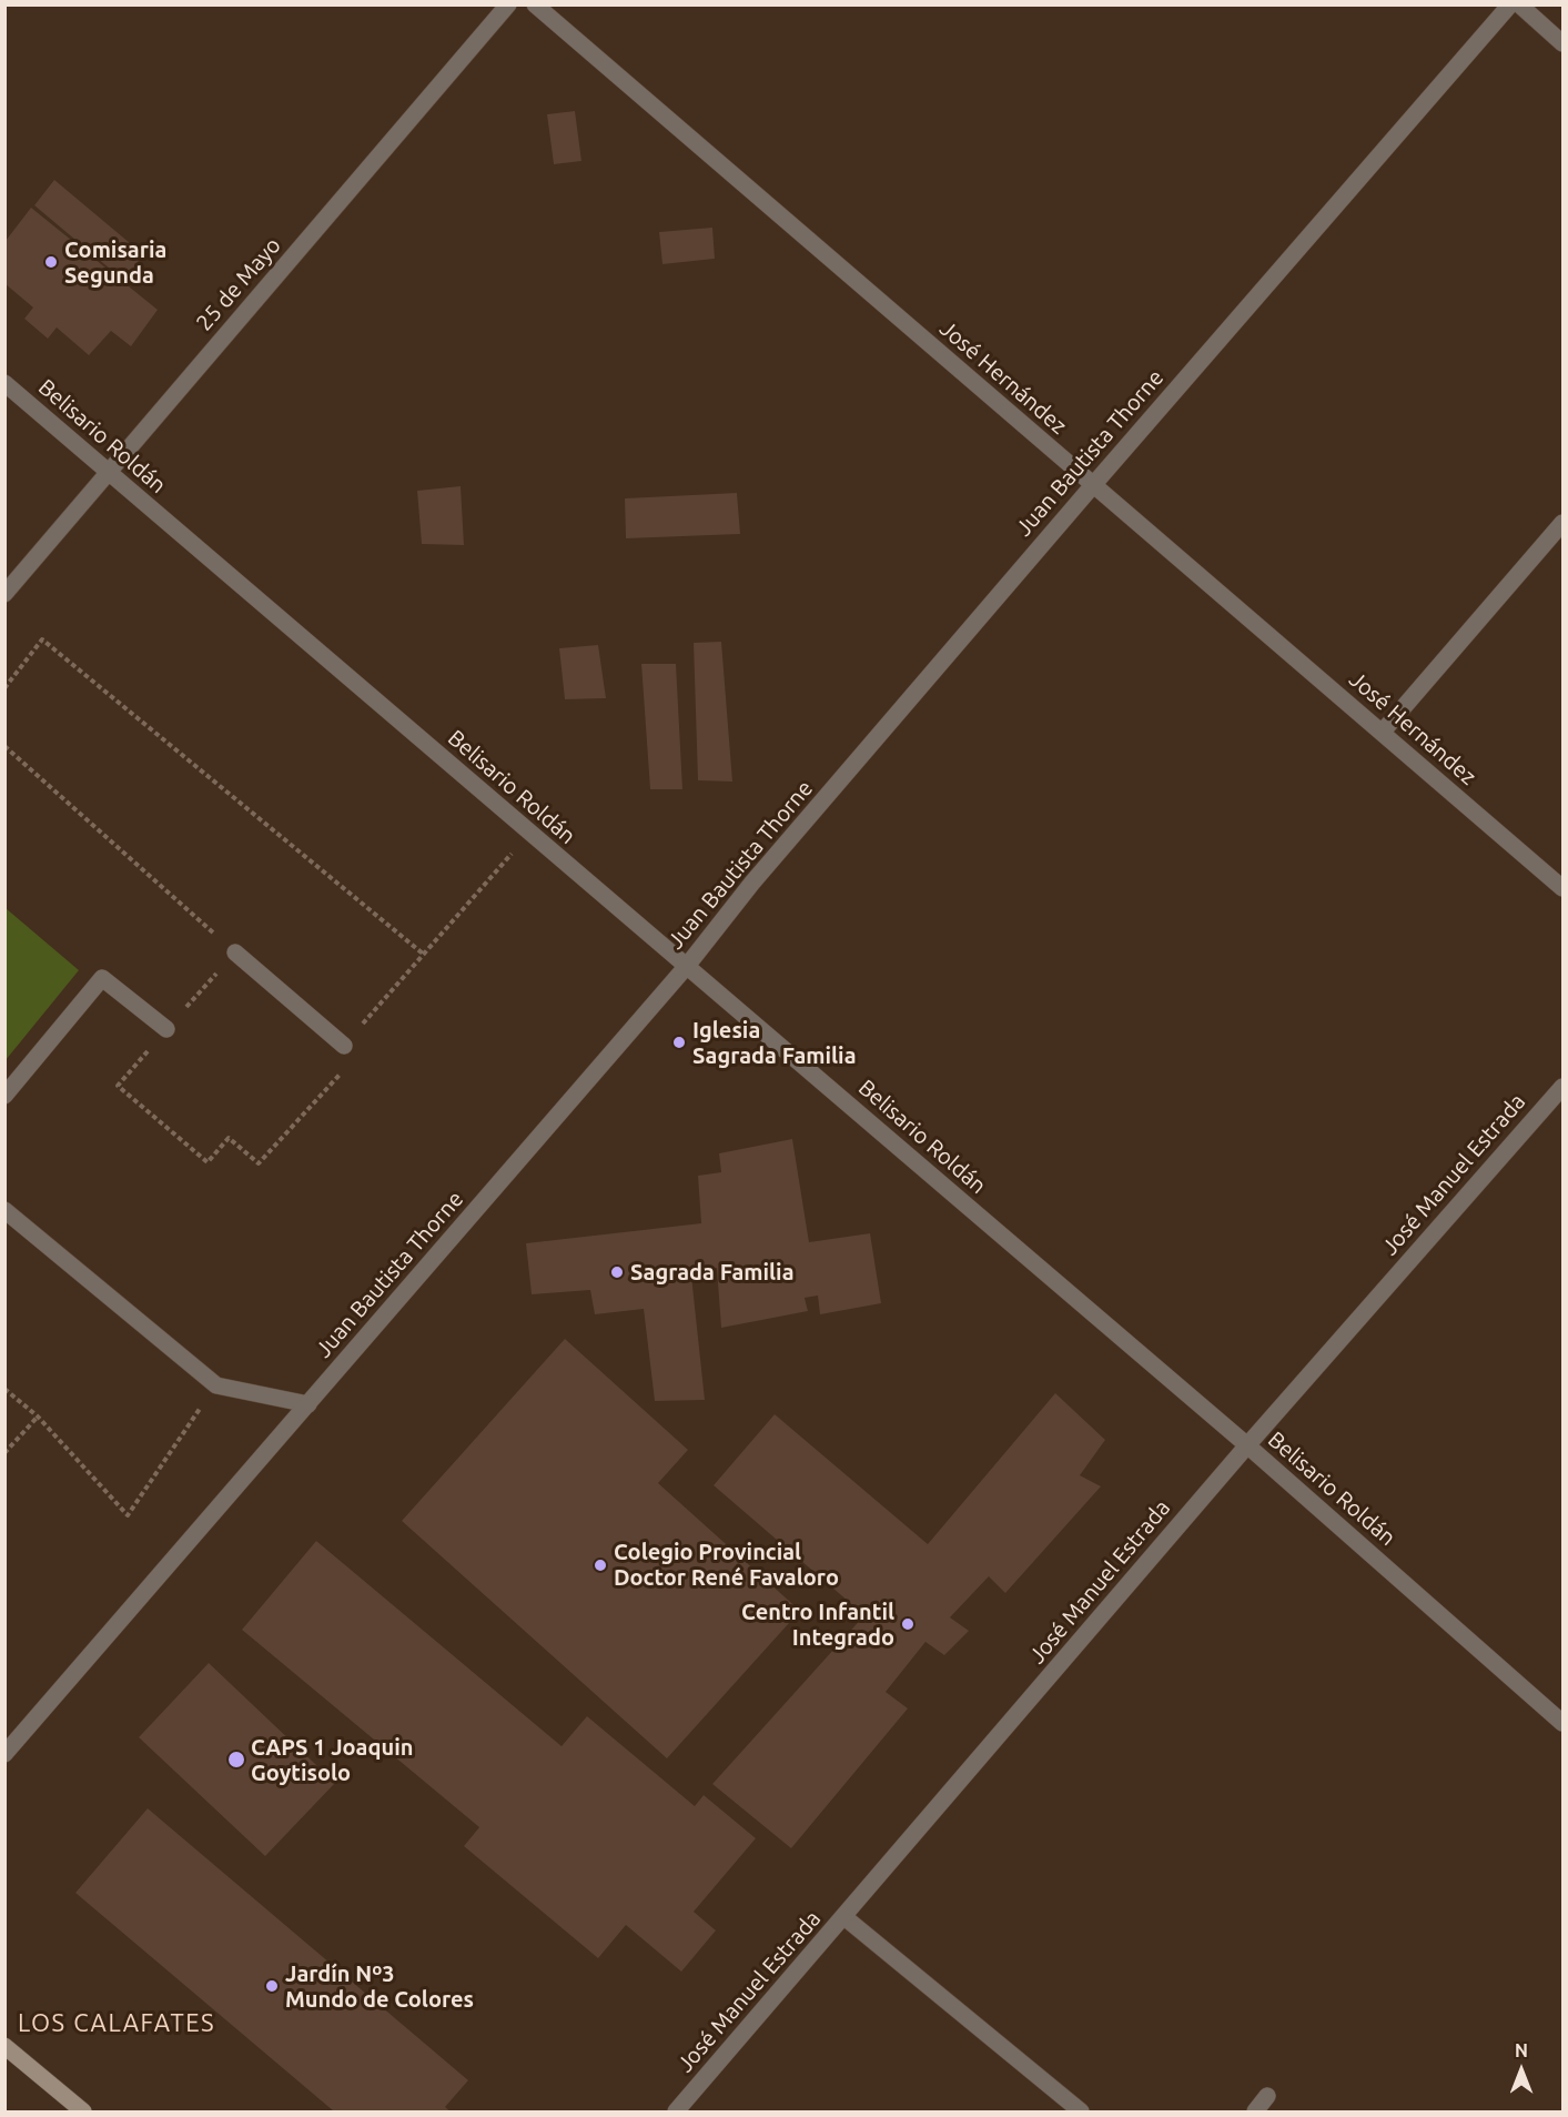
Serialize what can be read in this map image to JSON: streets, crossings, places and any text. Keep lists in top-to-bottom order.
{
  "streets": {
    "street": [
      "25 de Mayo",
      "José Hernández",
      "Belisario Roldán",
      "Juan Bautista Thorne",
      "José Manuel Estrada"
    ]
  },
  "crossings": [
    ["25 de Mayo", "Belisario Roldán"],
    ["José Hernández", "Juan Bautista Thorne"],
    ["Belisario Roldán", "Juan Bautista Thorne"],
    ["Belisario Roldán", "José Manuel Estrada"]
  ],
  "districts": ["LOS CALAFATES"],
  "places": [
    "Comisaria Segunda",
    "Iglesia Sagrada Familia",
    "Sagrada Familia",
    "Colegio Provincial Doctor René Favaloro",
    "Centro Infantil Integrado",
    "CAPS 1 Joaquin Goytisolo",
    "Jardín Nº3 Mundo de Colores"
  ],
  "north": "top"
}
